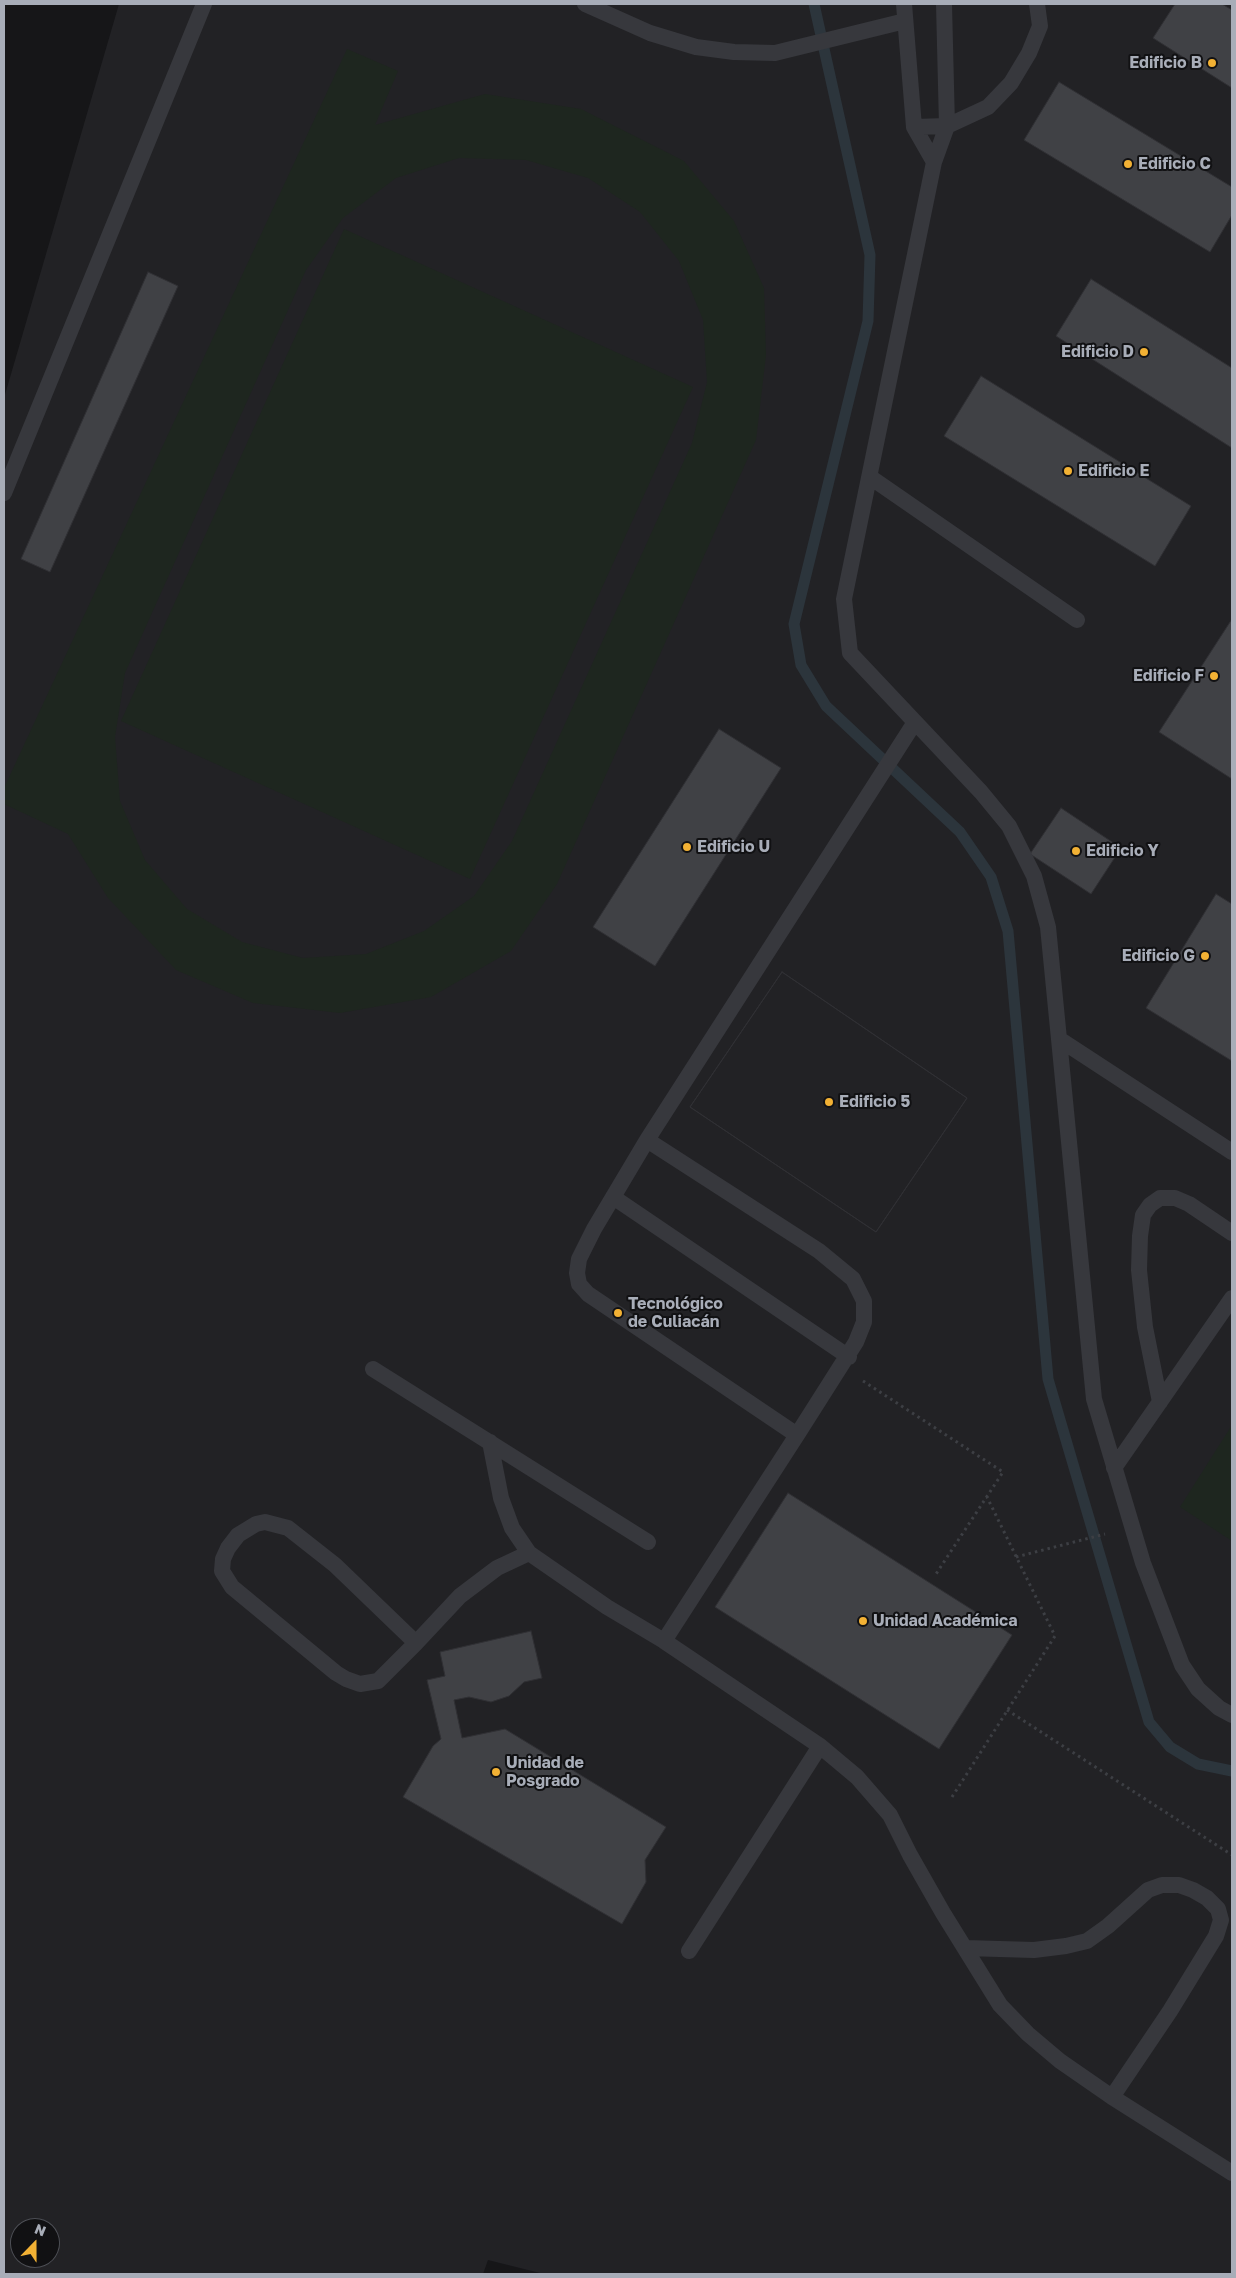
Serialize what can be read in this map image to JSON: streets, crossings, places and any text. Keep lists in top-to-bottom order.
{
  "places": [
    "Edificio B",
    "Edificio C",
    "Edificio D",
    "Edificio E",
    "Edificio F",
    "Edificio U",
    "Edificio Y",
    "Edificio G",
    "Edificio 5",
    "Tecnológico de Culiacán",
    "Unidad Académica",
    "Unidad de Posgrado"
  ],
  "north": "top"
}
